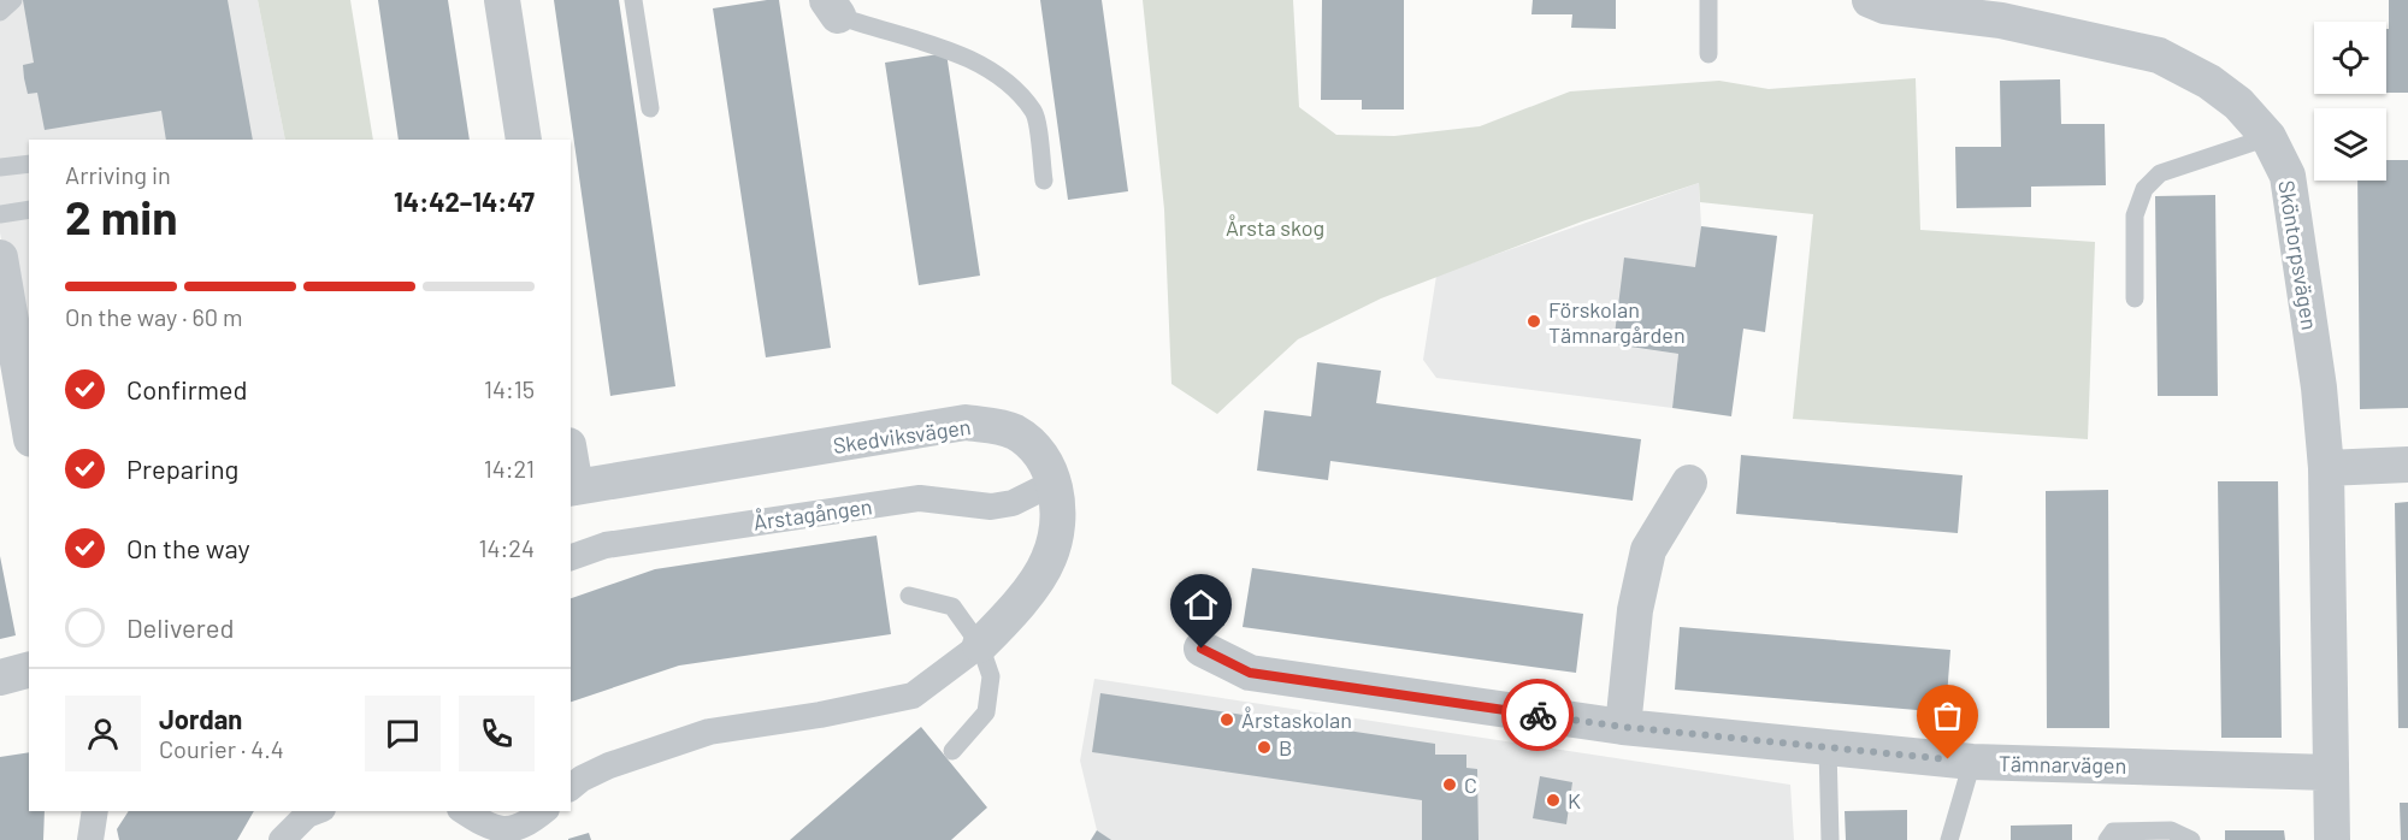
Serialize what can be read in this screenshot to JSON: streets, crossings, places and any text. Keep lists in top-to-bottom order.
{
  "streets": {
    "street": [
      "Sköntorpsvägen",
      "Skedviksvägen",
      "Årstagången",
      "Tämnarvägen"
    ]
  },
  "crossings": [
    ["Sköntorpsvägen", "Tämnarvägen"],
    ["Skedviksvägen", "Årstagången"]
  ],
  "parks": ["Årsta skog"],
  "places": [
    "Förskolan Tämnargården",
    "Årstaskolan",
    "B",
    "C",
    "K"
  ],
  "page": {
    "heading": ["2 min", "Arriving in", "14:42–14:47"],
    "panel": ["Jordan", "Courier · 4.4"],
    "bar": "On the way · 60 m",
    "list": [
      ["Confirmed", "14:15"],
      ["Preparing", "14:21"],
      ["On the way", "14:24"],
      "Delivered"
    ]
  }
}
